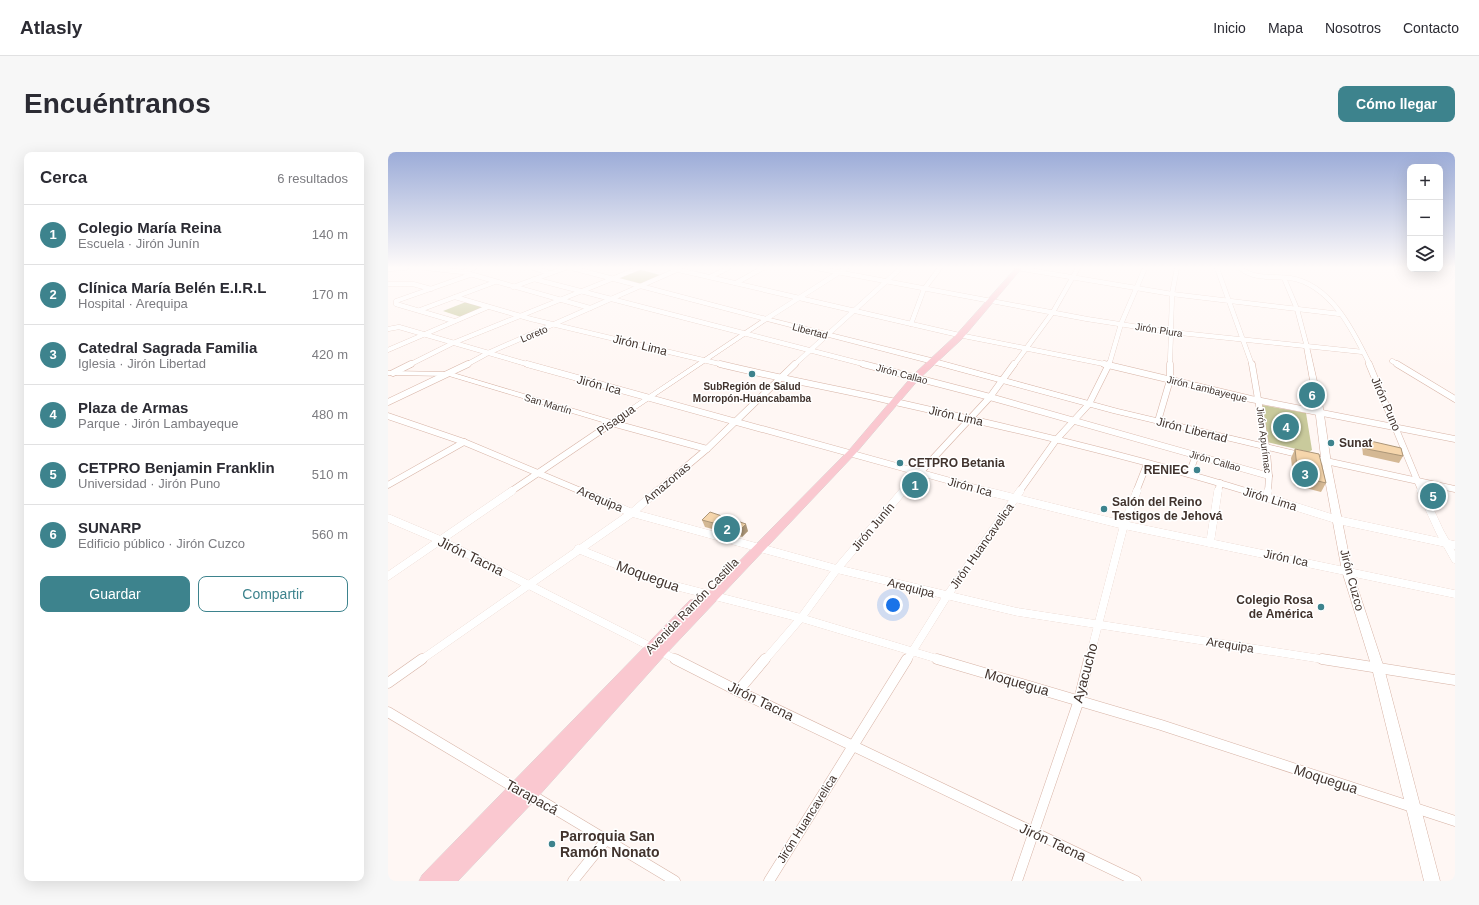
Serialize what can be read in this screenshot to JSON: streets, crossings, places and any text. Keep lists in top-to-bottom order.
{
  "streets": {
    "main road": ["Avenida Ramón Castilla"],
    "street": [
      "Jirón Piura",
      "Libertad",
      "Loreto",
      "Jirón Lima",
      "Jirón Callao",
      "Jirón Ica",
      "Jirón Lambayeque",
      "San Martín",
      "Jirón Puno",
      "Pisagua",
      "Jirón Libertad",
      "Jirón Apurímac",
      "Amazonas",
      "Arequipa",
      "Jirón Junín",
      "Jirón Huancavelica",
      "Jirón Tacna",
      "Moquegua",
      "Jirón Cuzco",
      "Ayacucho",
      "Tarapacá"
    ]
  },
  "crossings": [
    ["Jirón Piura", "Jirón Puno"],
    ["Jirón Piura", "Jirón Apurímac"],
    ["Jirón Piura", "Jirón Junín"],
    ["Jirón Piura", "Jirón Huancavelica"],
    ["Jirón Piura", "Jirón Cuzco"],
    ["Libertad", "Pisagua"],
    ["Libertad", "Jirón Libertad"],
    ["Libertad", "Amazonas"],
    ["Libertad", "Avenida Ramón Castilla"],
    ["Loreto", "Jirón Lima"],
    ["Loreto", "Jirón Ica"],
    ["Loreto", "San Martín"],
    ["Jirón Lima", "Jirón Puno"],
    ["Jirón Lima", "Pisagua"],
    ["Jirón Lima", "Jirón Apurímac"],
    ["Jirón Lima", "Amazonas"],
    ["Jirón Lima", "Jirón Junín"],
    ["Jirón Lima", "Jirón Huancavelica"],
    ["Jirón Lima", "Jirón Cuzco"],
    ["Jirón Lima", "Avenida Ramón Castilla"],
    ["Jirón Lima", "Ayacucho"],
    ["Jirón Callao", "Pisagua"],
    ["Jirón Callao", "Jirón Apurímac"],
    ["Jirón Callao", "Amazonas"],
    ["Jirón Callao", "Jirón Junín"],
    ["Jirón Callao", "Jirón Huancavelica"],
    ["Jirón Callao", "Avenida Ramón Castilla"],
    ["Jirón Ica", "Pisagua"],
    ["Jirón Ica", "Amazonas"],
    ["Jirón Ica", "Jirón Junín"],
    ["Jirón Ica", "Jirón Huancavelica"],
    ["Jirón Ica", "Jirón Cuzco"],
    ["Jirón Ica", "Avenida Ramón Castilla"],
    ["Jirón Ica", "Ayacucho"],
    ["Jirón Lambayeque", "Jirón Puno"],
    ["Jirón Lambayeque", "Jirón Apurímac"],
    ["Jirón Lambayeque", "Amazonas"],
    ["Jirón Lambayeque", "Jirón Junín"],
    ["Jirón Lambayeque", "Jirón Huancavelica"],
    ["Jirón Lambayeque", "Jirón Cuzco"],
    ["Jirón Lambayeque", "Avenida Ramón Castilla"],
    ["San Martín", "Pisagua"],
    ["San Martín", "Amazonas"],
    ["Jirón Puno", "Jirón Libertad"],
    ["Pisagua", "Arequipa"],
    ["Pisagua", "Jirón Tacna"],
    ["Jirón Libertad", "Jirón Apurímac"],
    ["Jirón Libertad", "Jirón Junín"],
    ["Jirón Libertad", "Jirón Huancavelica"],
    ["Jirón Libertad", "Jirón Cuzco"],
    ["Jirón Libertad", "Avenida Ramón Castilla"],
    ["Amazonas", "Arequipa"],
    ["Amazonas", "Jirón Tacna"],
    ["Amazonas", "Moquegua"],
    ["Arequipa", "Jirón Junín"],
    ["Arequipa", "Jirón Huancavelica"],
    ["Arequipa", "Jirón Cuzco"],
    ["Arequipa", "Avenida Ramón Castilla"],
    ["Arequipa", "Ayacucho"],
    ["Jirón Junín", "Jirón Tacna"],
    ["Jirón Junín", "Moquegua"],
    ["Jirón Huancavelica", "Jirón Tacna"],
    ["Jirón Huancavelica", "Moquegua"],
    ["Jirón Tacna", "Avenida Ramón Castilla"],
    ["Jirón Tacna", "Ayacucho"],
    ["Moquegua", "Jirón Cuzco"],
    ["Moquegua", "Avenida Ramón Castilla"],
    ["Moquegua", "Ayacucho"],
    ["Avenida Ramón Castilla", "Tarapacá"]
  ],
  "places": [
    "SubRegión de Salud Morropón-Huancabamba",
    "Sunat",
    "CETPRO Betania",
    "RENIEC",
    "Salón del Reino Testigos de Jehová",
    "Colegio Rosa de América",
    "Parroquia San Ramón Nonato"
  ],
  "page": {
    "header": "Atlasly",
    "nav": [
      "Inicio",
      "Mapa",
      "Nosotros",
      "Contacto"
    ],
    "buttons": [
      "Cómo llegar",
      ["Guardar", "Compartir"]
    ],
    "title": "Encuéntranos",
    "heading": ["Cerca", "6 resultados"],
    "map_buttons": ["+", "−"],
    "list": [
      {
        "mark": "1",
        "name": "Colegio María Reina",
        "note": "Escuela · Jirón Junín",
        "value": "140 m"
      },
      {
        "mark": "2",
        "name": "Clínica María Belén E.I.R.L",
        "note": "Hospital · Arequipa",
        "value": "170 m"
      },
      {
        "mark": "3",
        "name": "Catedral Sagrada Familia",
        "note": "Iglesia · Jirón Libertad",
        "value": "420 m"
      },
      {
        "mark": "4",
        "name": "Plaza de Armas",
        "note": "Parque · Jirón Lambayeque",
        "value": "480 m"
      },
      {
        "mark": "5",
        "name": "CETPRO Benjamin Franklin",
        "note": "Universidad · Jirón Puno",
        "value": "510 m"
      },
      {
        "mark": "6",
        "name": "SUNARP",
        "note": "Edificio público · Jirón Cuzco",
        "value": "560 m"
      }
    ],
    "pins": [
      "6",
      "4",
      "3",
      "1",
      "5",
      "2"
    ]
  }
}
